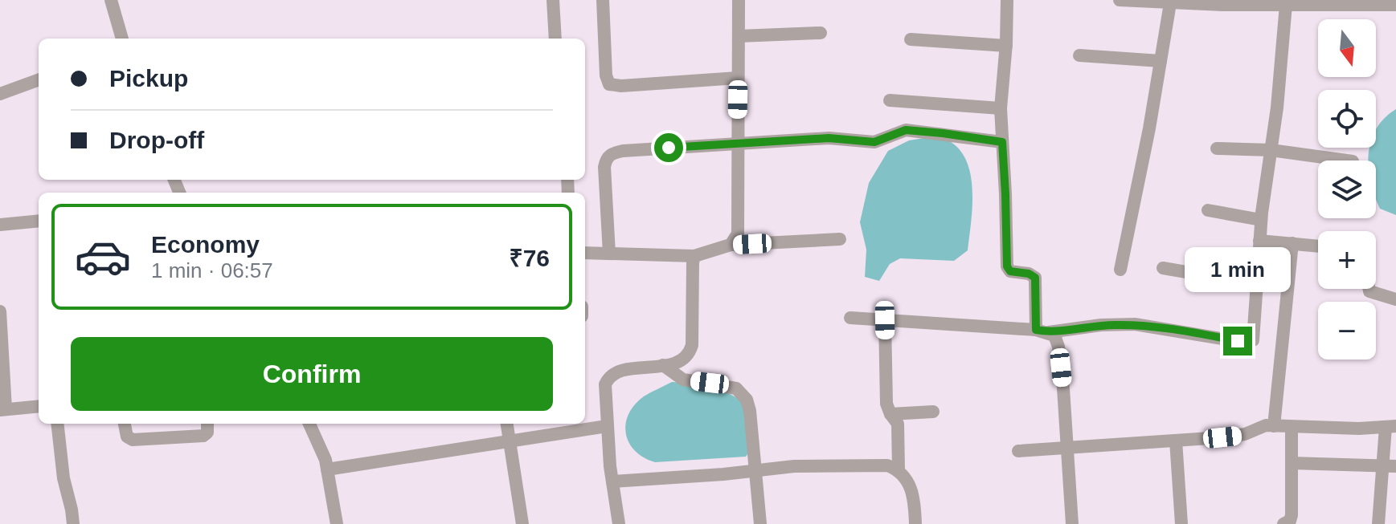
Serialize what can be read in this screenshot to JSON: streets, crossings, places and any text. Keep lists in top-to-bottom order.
{
  "north": "bottom",
  "page": {
    "map_buttons": ["+", "−"],
    "banner": ["Pickup", "Drop-off"],
    "list": [
      {
        "name": "Economy",
        "note": "1 min · 06:57",
        "value": "₹76"
      }
    ],
    "bubble": "1 min",
    "buttons": "Confirm"
  }
}
